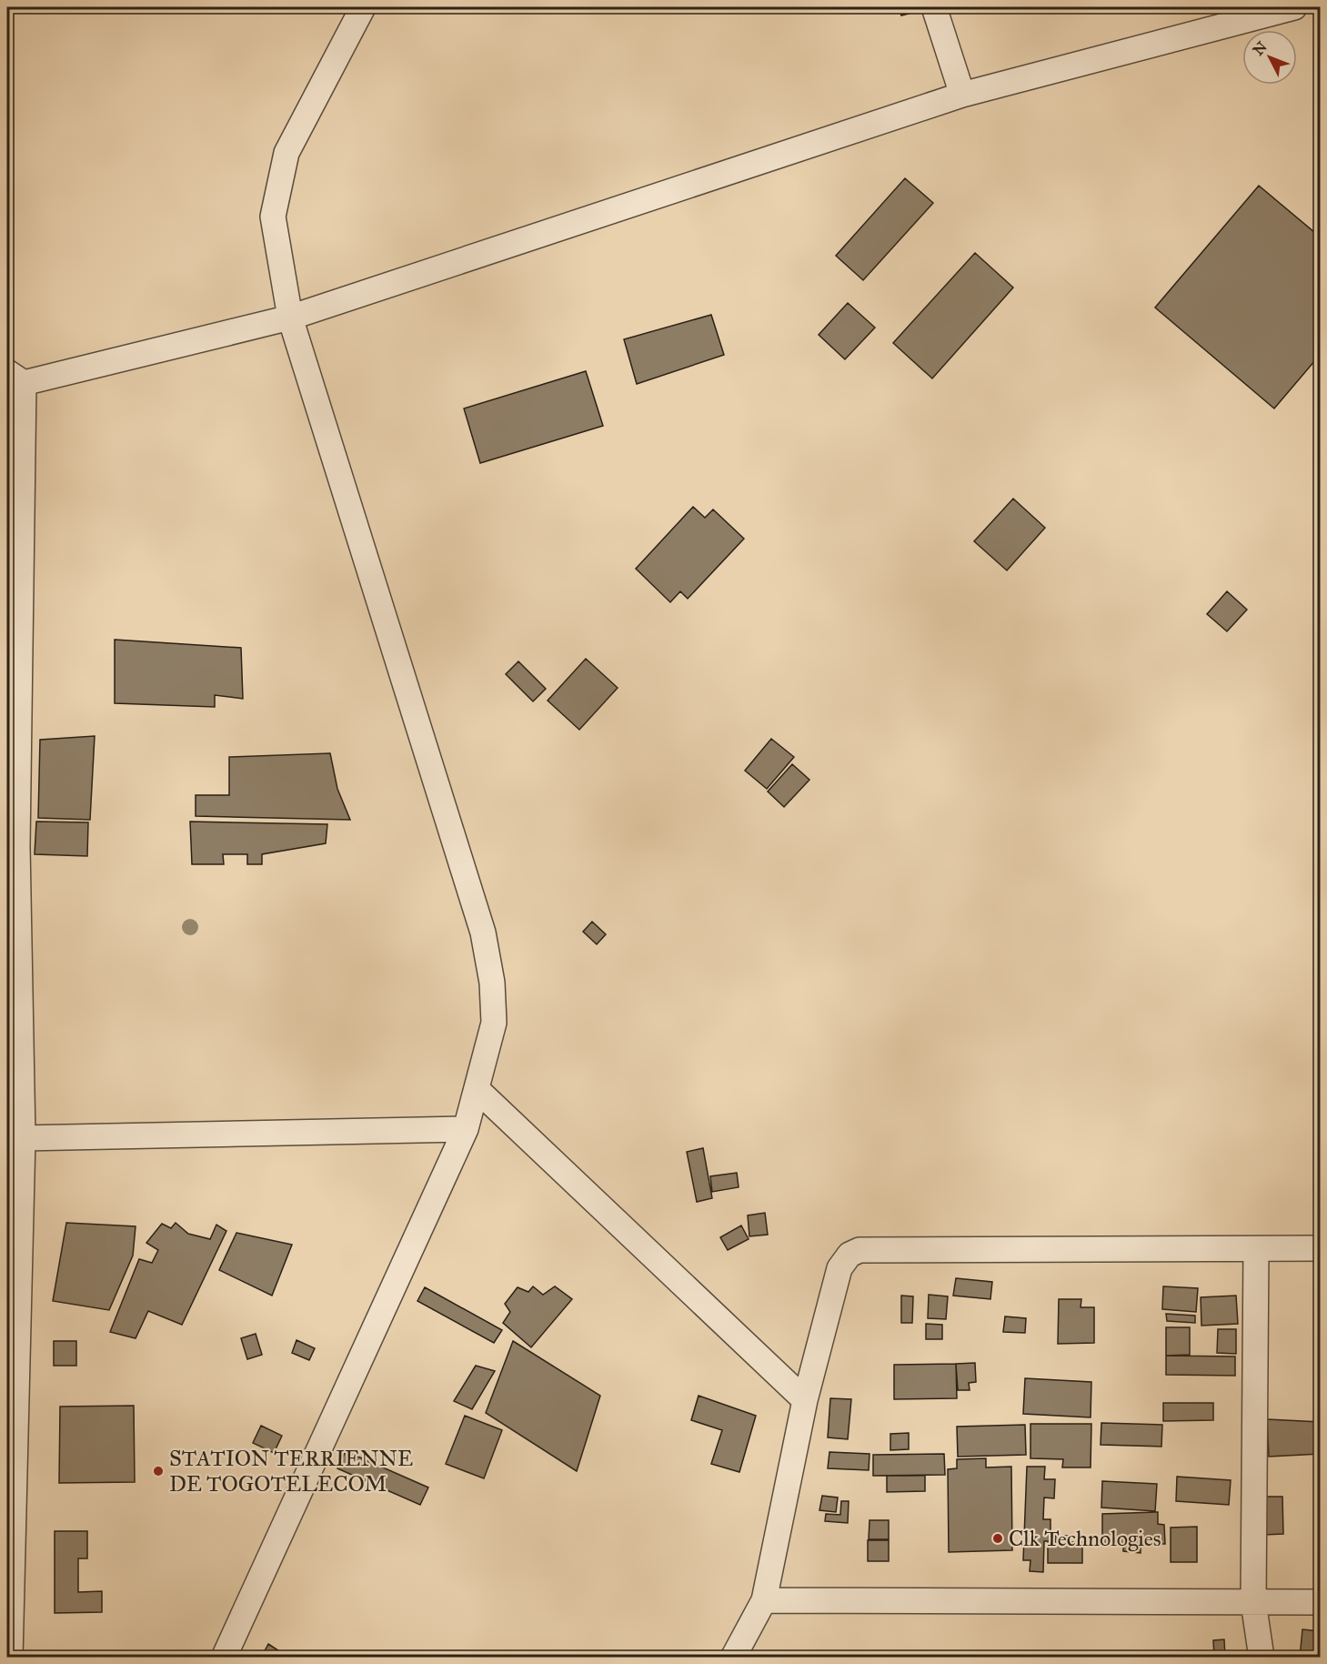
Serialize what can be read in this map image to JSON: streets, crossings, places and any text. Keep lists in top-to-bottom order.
{
  "places": ["STATION TERRIENNE DE TOGOTELECOM", "Clk Technologies"],
  "north": "top left"
}
